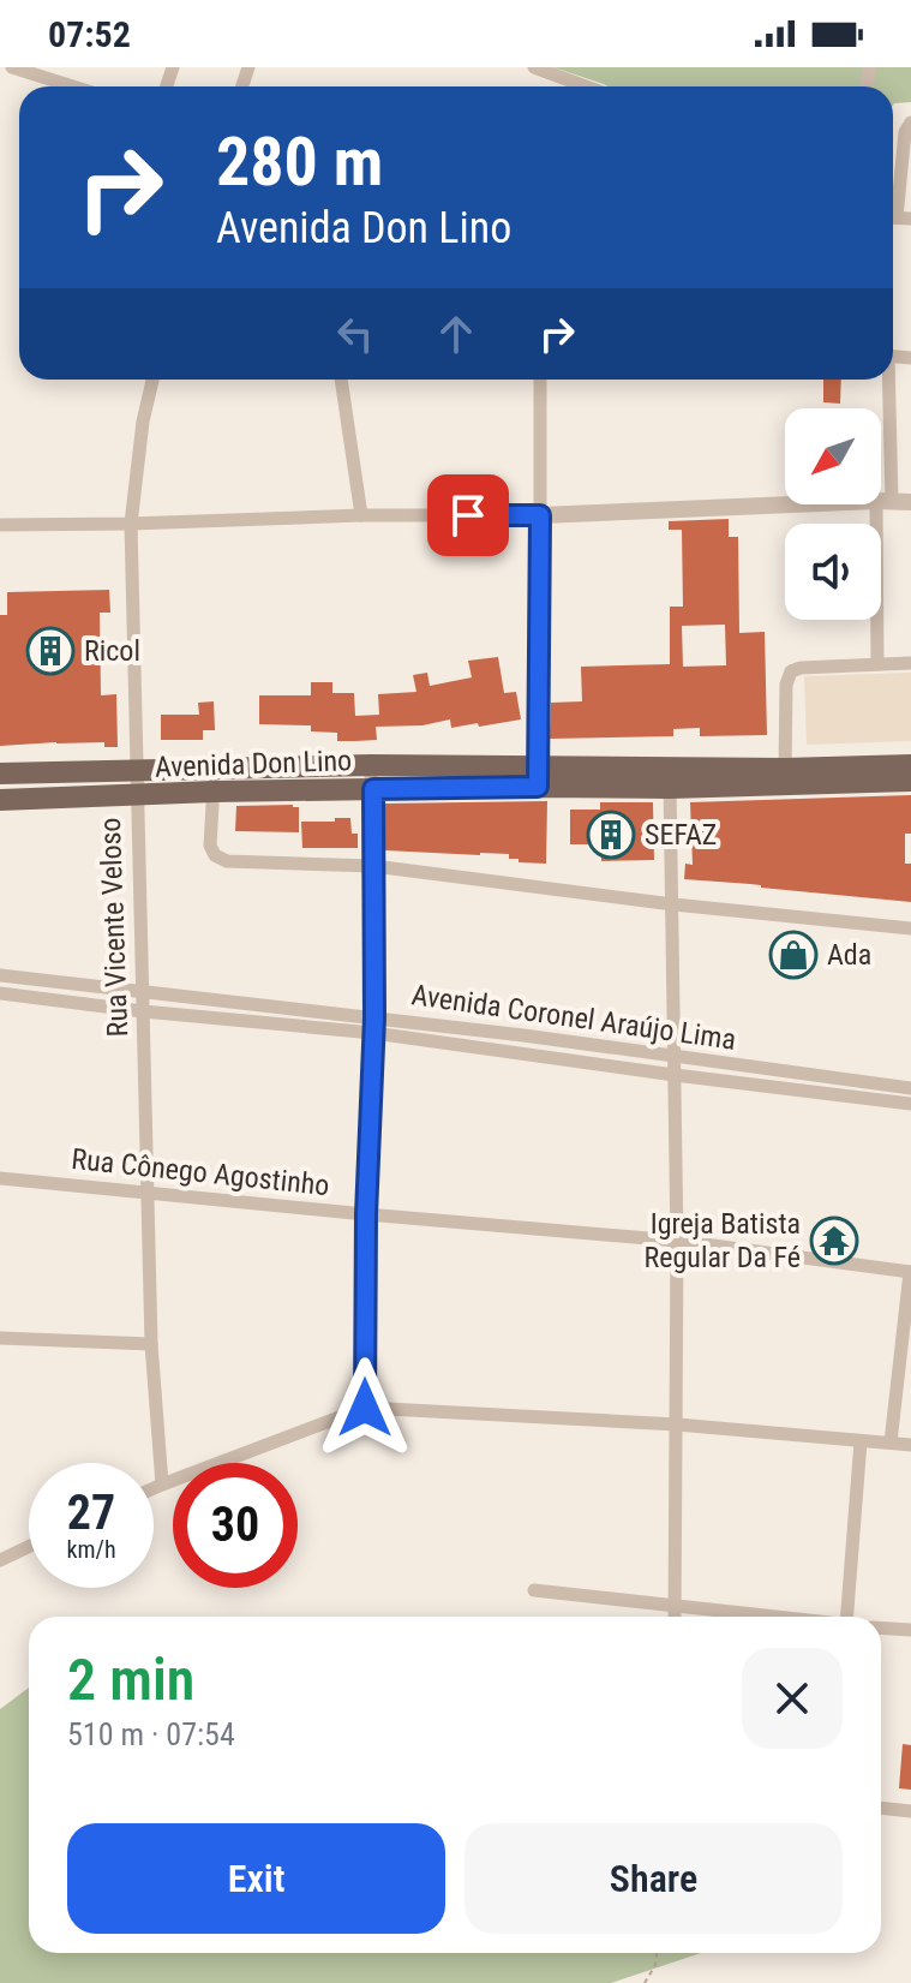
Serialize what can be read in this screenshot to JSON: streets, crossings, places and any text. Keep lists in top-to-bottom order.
{
  "streets": {
    "main road": ["Avenida Don Lino"],
    "street": ["Rua Vicente Veloso", "Avenida Coronel Araújo Lima", "Rua Cônego Agostinho"]
  },
  "crossings": [
    ["Avenida Don Lino", "Rua Vicente Veloso"],
    ["Rua Vicente Veloso", "Avenida Coronel Araújo Lima"],
    ["Rua Vicente Veloso", "Rua Cônego Agostinho"]
  ],
  "places": {
    "building": ["Ricol", "SEFAZ"],
    "shop": ["Ada"],
    "temple": ["Igreja Batista Regular Da Fé"]
  },
  "north": "bottom left",
  "page": {
    "status": "07:52",
    "turn": ["280 m", "Avenida Don Lino"],
    "speed": "27 km/h",
    "limit": "30",
    "heading": ["2 min", "510 m · 07:54"],
    "buttons": ["Exit", "Share"]
  }
}
